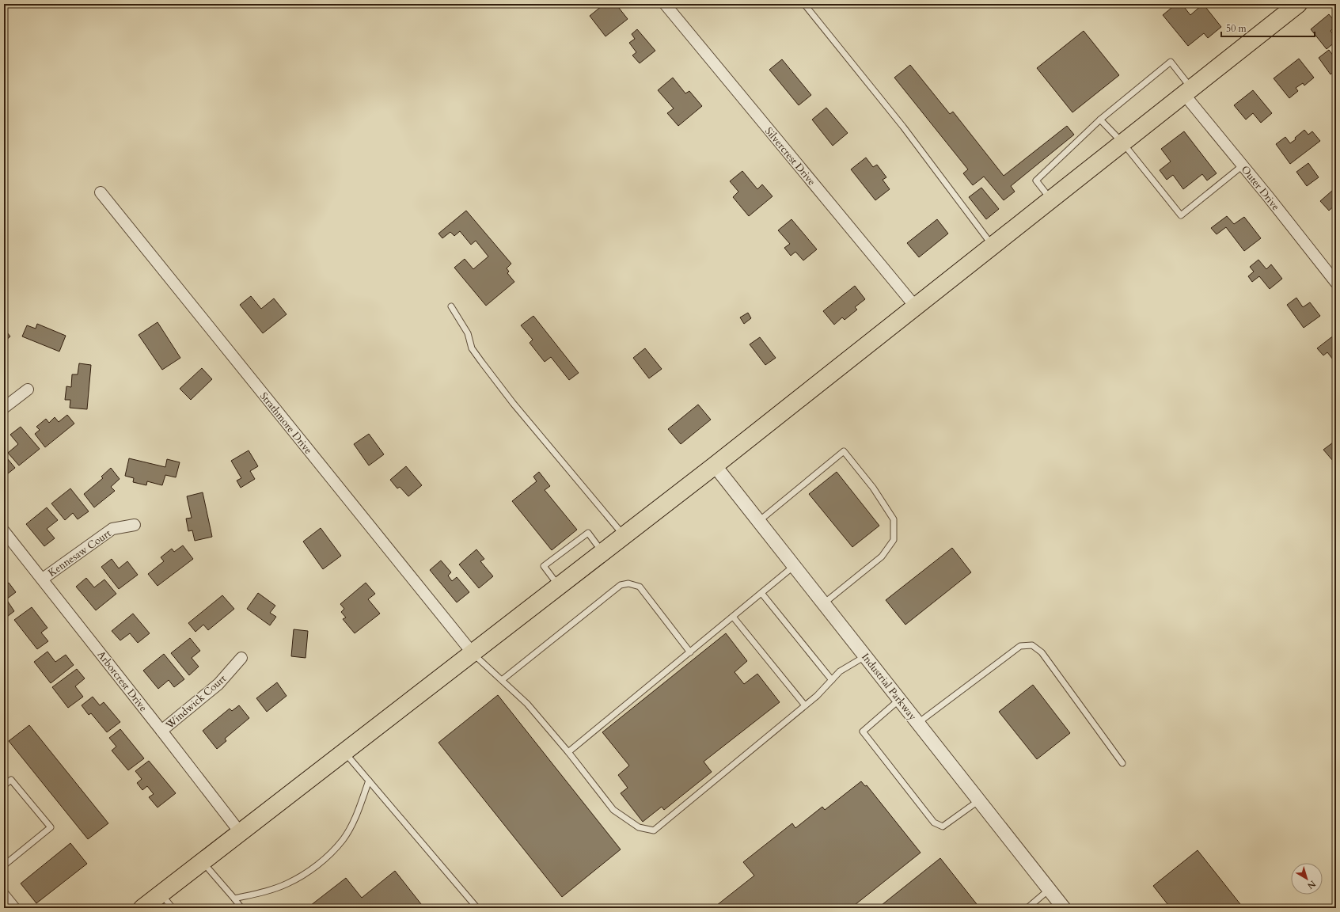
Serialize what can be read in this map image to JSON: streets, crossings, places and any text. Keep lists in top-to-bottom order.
{
  "streets": {
    "street": [
      "Silvercrest Drive",
      "Outer Drive",
      "Strathmore Drive",
      "Kennesaw Court",
      "Arborcrest Drive",
      "Industrial Parkway",
      "Windwick Court"
    ]
  },
  "crossings": [
    ["Kennesaw Court", "Arborcrest Drive"],
    ["Arborcrest Drive", "Windwick Court"]
  ],
  "scale_bar": "50 m",
  "north": "bottom right"
}
